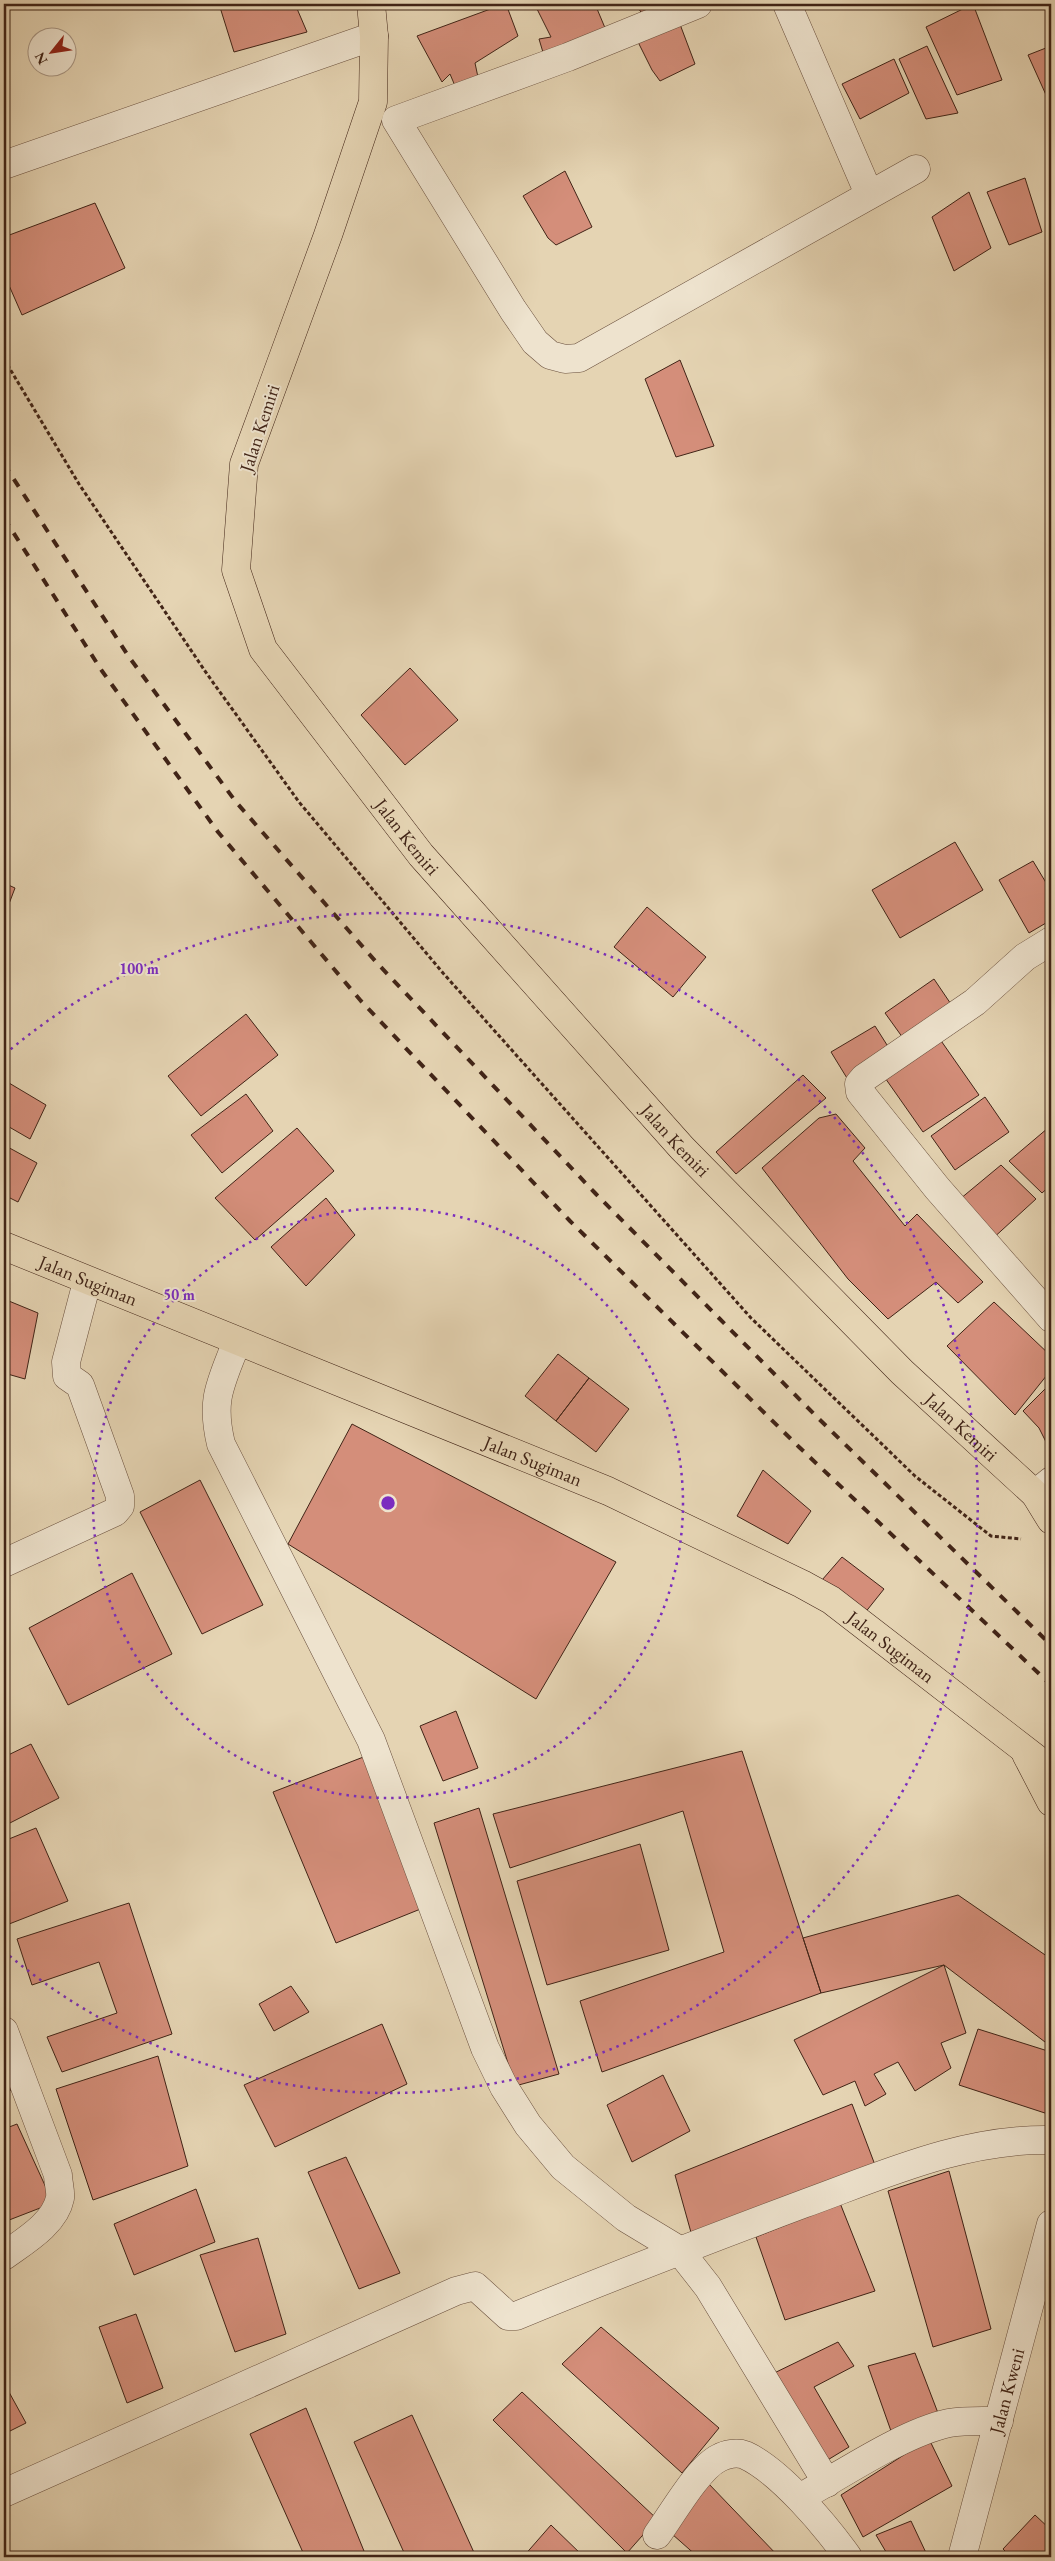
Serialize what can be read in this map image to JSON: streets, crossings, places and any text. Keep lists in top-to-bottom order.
{
  "streets": {
    "main road": ["Jalan Kemiri", "Jalan Sugiman"],
    "street": ["Jalan Kweni"]
  },
  "north": "bottom left",
  "rings": ["100 m", "50 m"]
}
